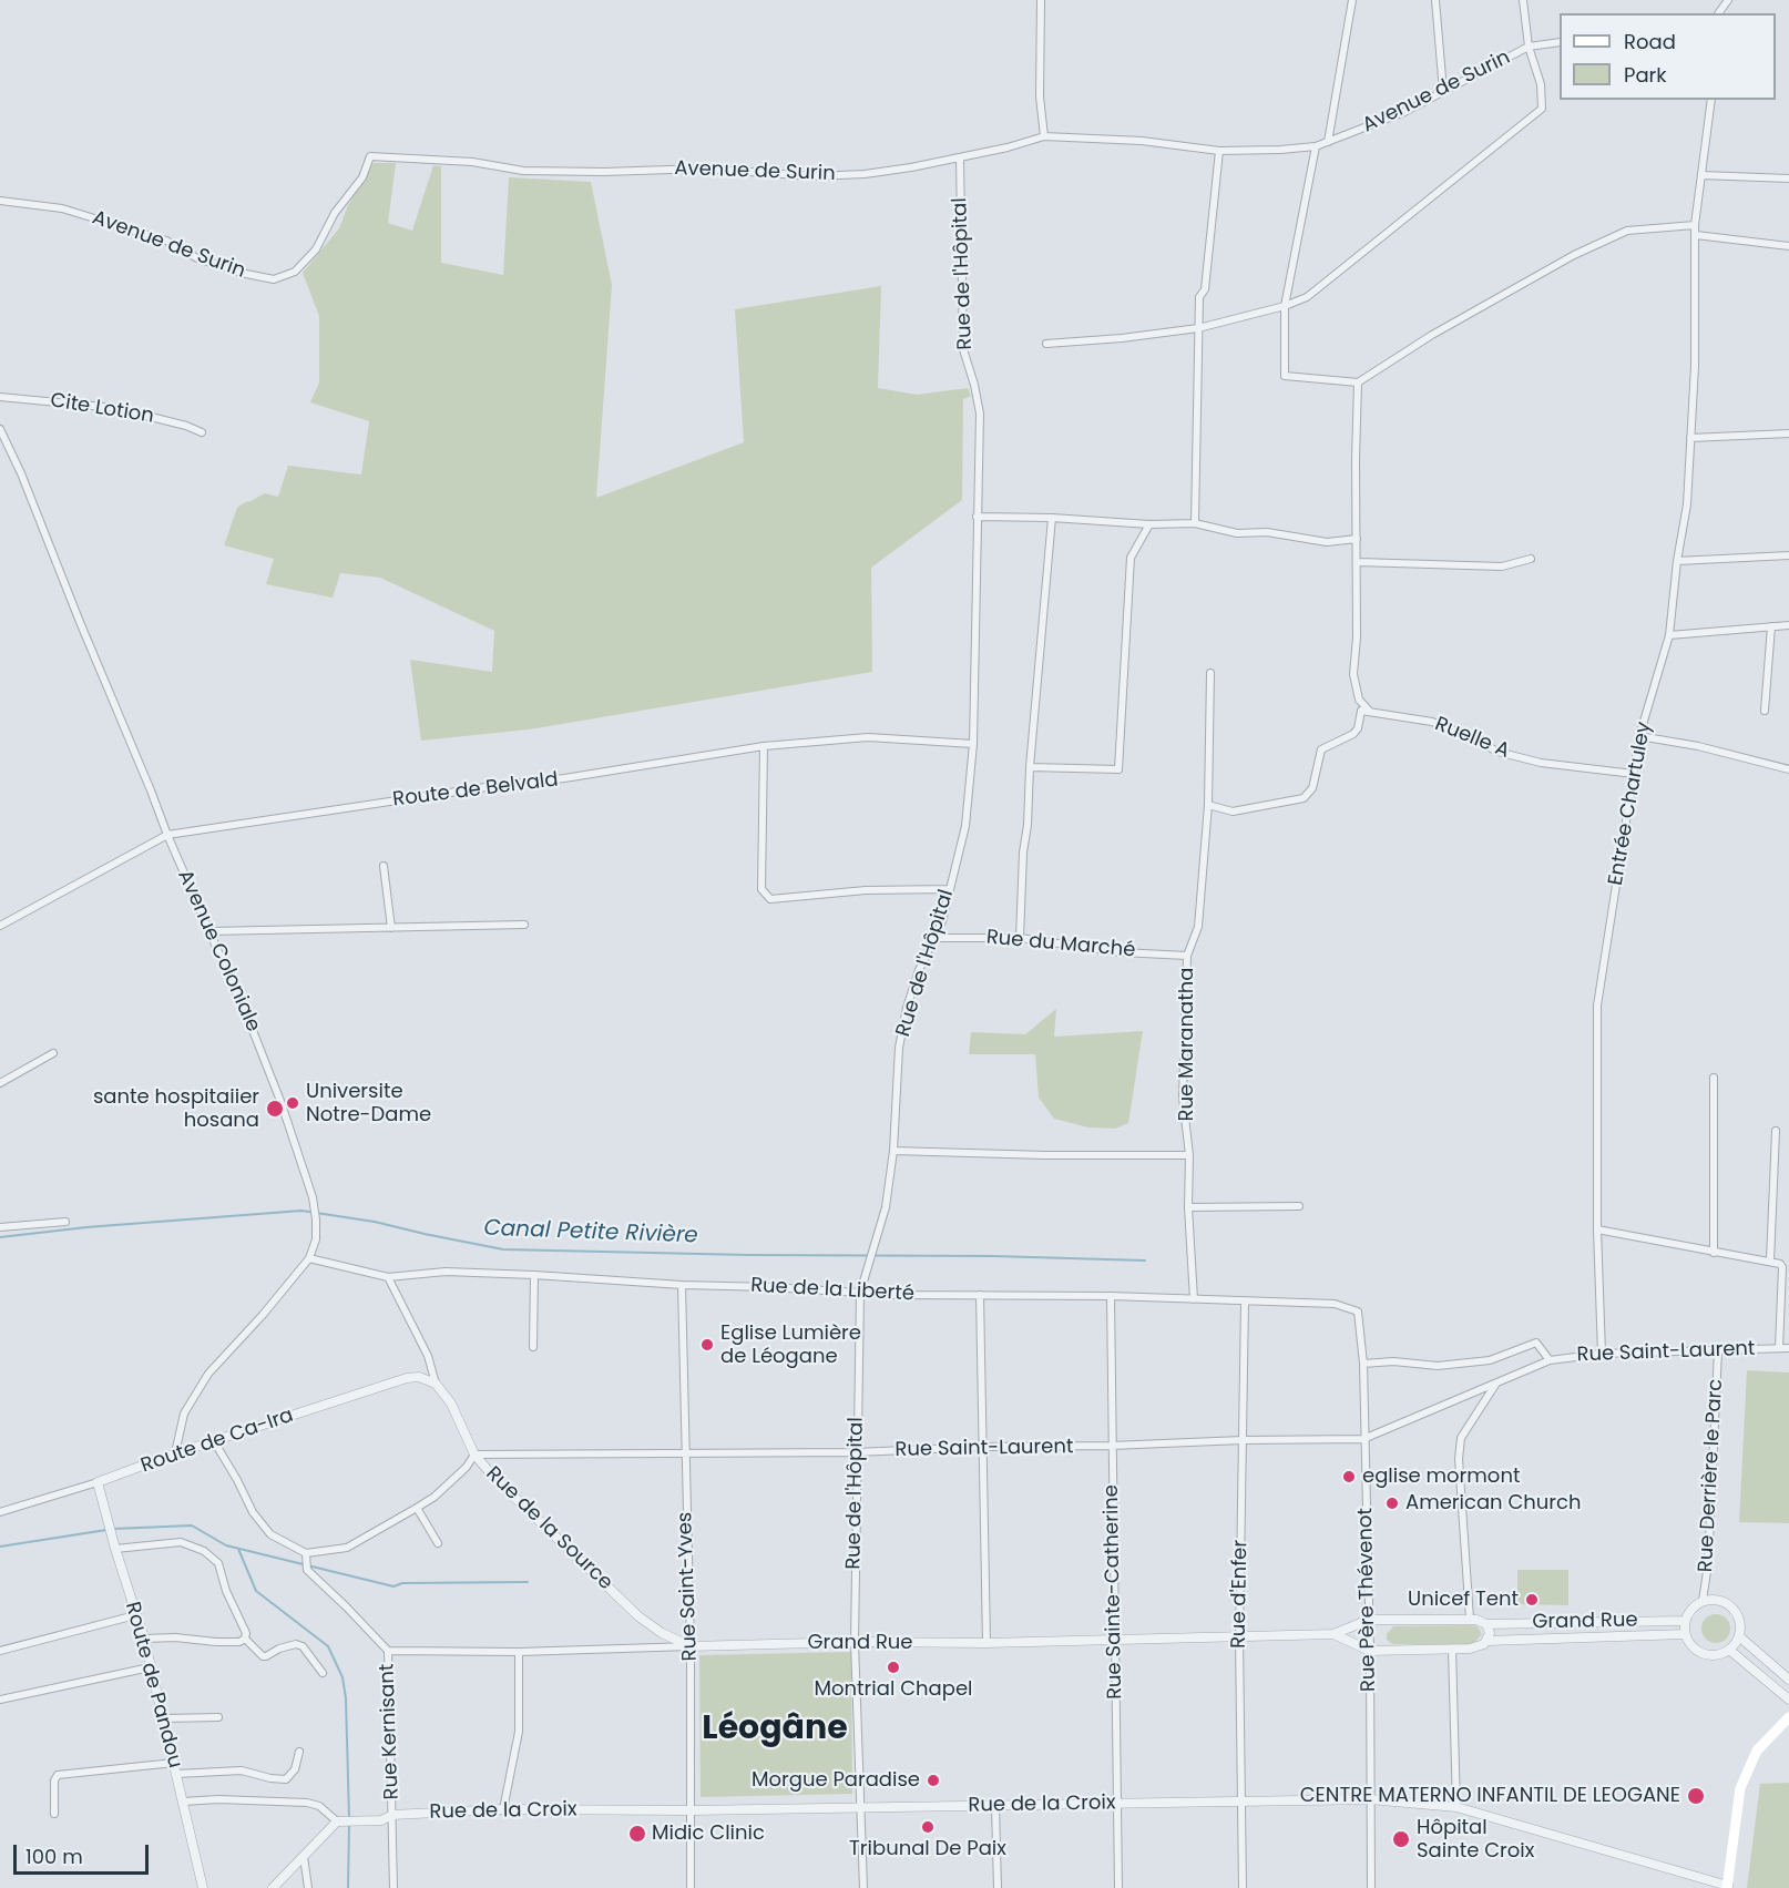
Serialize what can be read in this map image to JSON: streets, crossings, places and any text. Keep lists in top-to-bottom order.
{
  "streets": {
    "street": [
      "Avenue de Surin",
      "Rue de l'Hôpital",
      "Cite Lotion",
      "Ruelle A",
      "Route de Belvald",
      "Entrée Chartuley",
      "Rue du Marché",
      "Avenue Coloniale",
      "Rue Maranatha",
      "Rue de la Liberté",
      "Rue Saint-Laurent",
      "Route de Ca-Ira",
      "Rue Derrière le Parc",
      "Rue de la Source",
      "Rue Saint-Yves",
      "Rue Sainte-Catherine",
      "Rue d'Enfer",
      "Rue Père Thévenot",
      "Grand Rue",
      "Route de Pandou",
      "Rue Kernisant",
      "Rue de la Croix"
    ]
  },
  "crossings": [
    ["Avenue de Surin", "Rue de l'Hôpital"],
    ["Rue de l'Hôpital", "Route de Belvald"],
    ["Rue de l'Hôpital", "Rue du Marché"],
    ["Rue de l'Hôpital", "Rue de la Liberté"],
    ["Rue de l'Hôpital", "Rue Saint-Laurent"],
    ["Rue de l'Hôpital", "Grand Rue"],
    ["Rue de l'Hôpital", "Rue de la Croix"],
    ["Ruelle A", "Entrée Chartuley"],
    ["Route de Belvald", "Avenue Coloniale"],
    ["Entrée Chartuley", "Rue Saint-Laurent"],
    ["Rue du Marché", "Rue Maranatha"],
    ["Avenue Coloniale", "Rue de la Liberté"],
    ["Avenue Coloniale", "Route de Ca-Ira"],
    ["Rue Maranatha", "Rue de la Liberté"],
    ["Rue de la Liberté", "Rue Saint-Yves"],
    ["Rue de la Liberté", "Rue Sainte-Catherine"],
    ["Rue de la Liberté", "Rue d'Enfer"],
    ["Rue de la Liberté", "Rue Père Thévenot"],
    ["Rue Saint-Laurent", "Rue Derrière le Parc"],
    ["Rue Saint-Laurent", "Rue de la Source"],
    ["Rue Saint-Laurent", "Rue Saint-Yves"],
    ["Rue Saint-Laurent", "Rue Sainte-Catherine"],
    ["Rue Saint-Laurent", "Rue d'Enfer"],
    ["Rue Saint-Laurent", "Rue Père Thévenot"],
    ["Route de Ca-Ira", "Rue de la Source"],
    ["Route de Ca-Ira", "Route de Pandou"],
    ["Rue Derrière le Parc", "Grand Rue"],
    ["Rue de la Source", "Rue Saint-Yves"],
    ["Rue de la Source", "Grand Rue"],
    ["Rue Saint-Yves", "Grand Rue"],
    ["Rue Saint-Yves", "Rue de la Croix"],
    ["Rue Sainte-Catherine", "Grand Rue"],
    ["Rue Sainte-Catherine", "Rue de la Croix"],
    ["Rue d'Enfer", "Grand Rue"],
    ["Rue d'Enfer", "Rue de la Croix"],
    ["Rue Père Thévenot", "Grand Rue"],
    ["Rue Père Thévenot", "Rue de la Croix"],
    ["Grand Rue", "Rue Kernisant"],
    ["Rue Kernisant", "Rue de la Croix"]
  ],
  "districts": ["Léogâne"],
  "water": ["Canal Petite Rivière"],
  "places": [
    "Universite Notre-Dame",
    "sante hospitaiier hosana",
    "Eglise Lumière de Léogane",
    "eglise mormont",
    "American Church",
    "Unicef Tent",
    "Montrial Chapel",
    "Morgue Paradise",
    "CENTRE MATERNO INFANTIL DE LEOGANE",
    "Tribunal De Paix",
    "Midic Clinic",
    "Hôpital Sainte Croix"
  ],
  "legend": ["Road", "Park"],
  "scale_bar": "100 m"
}
